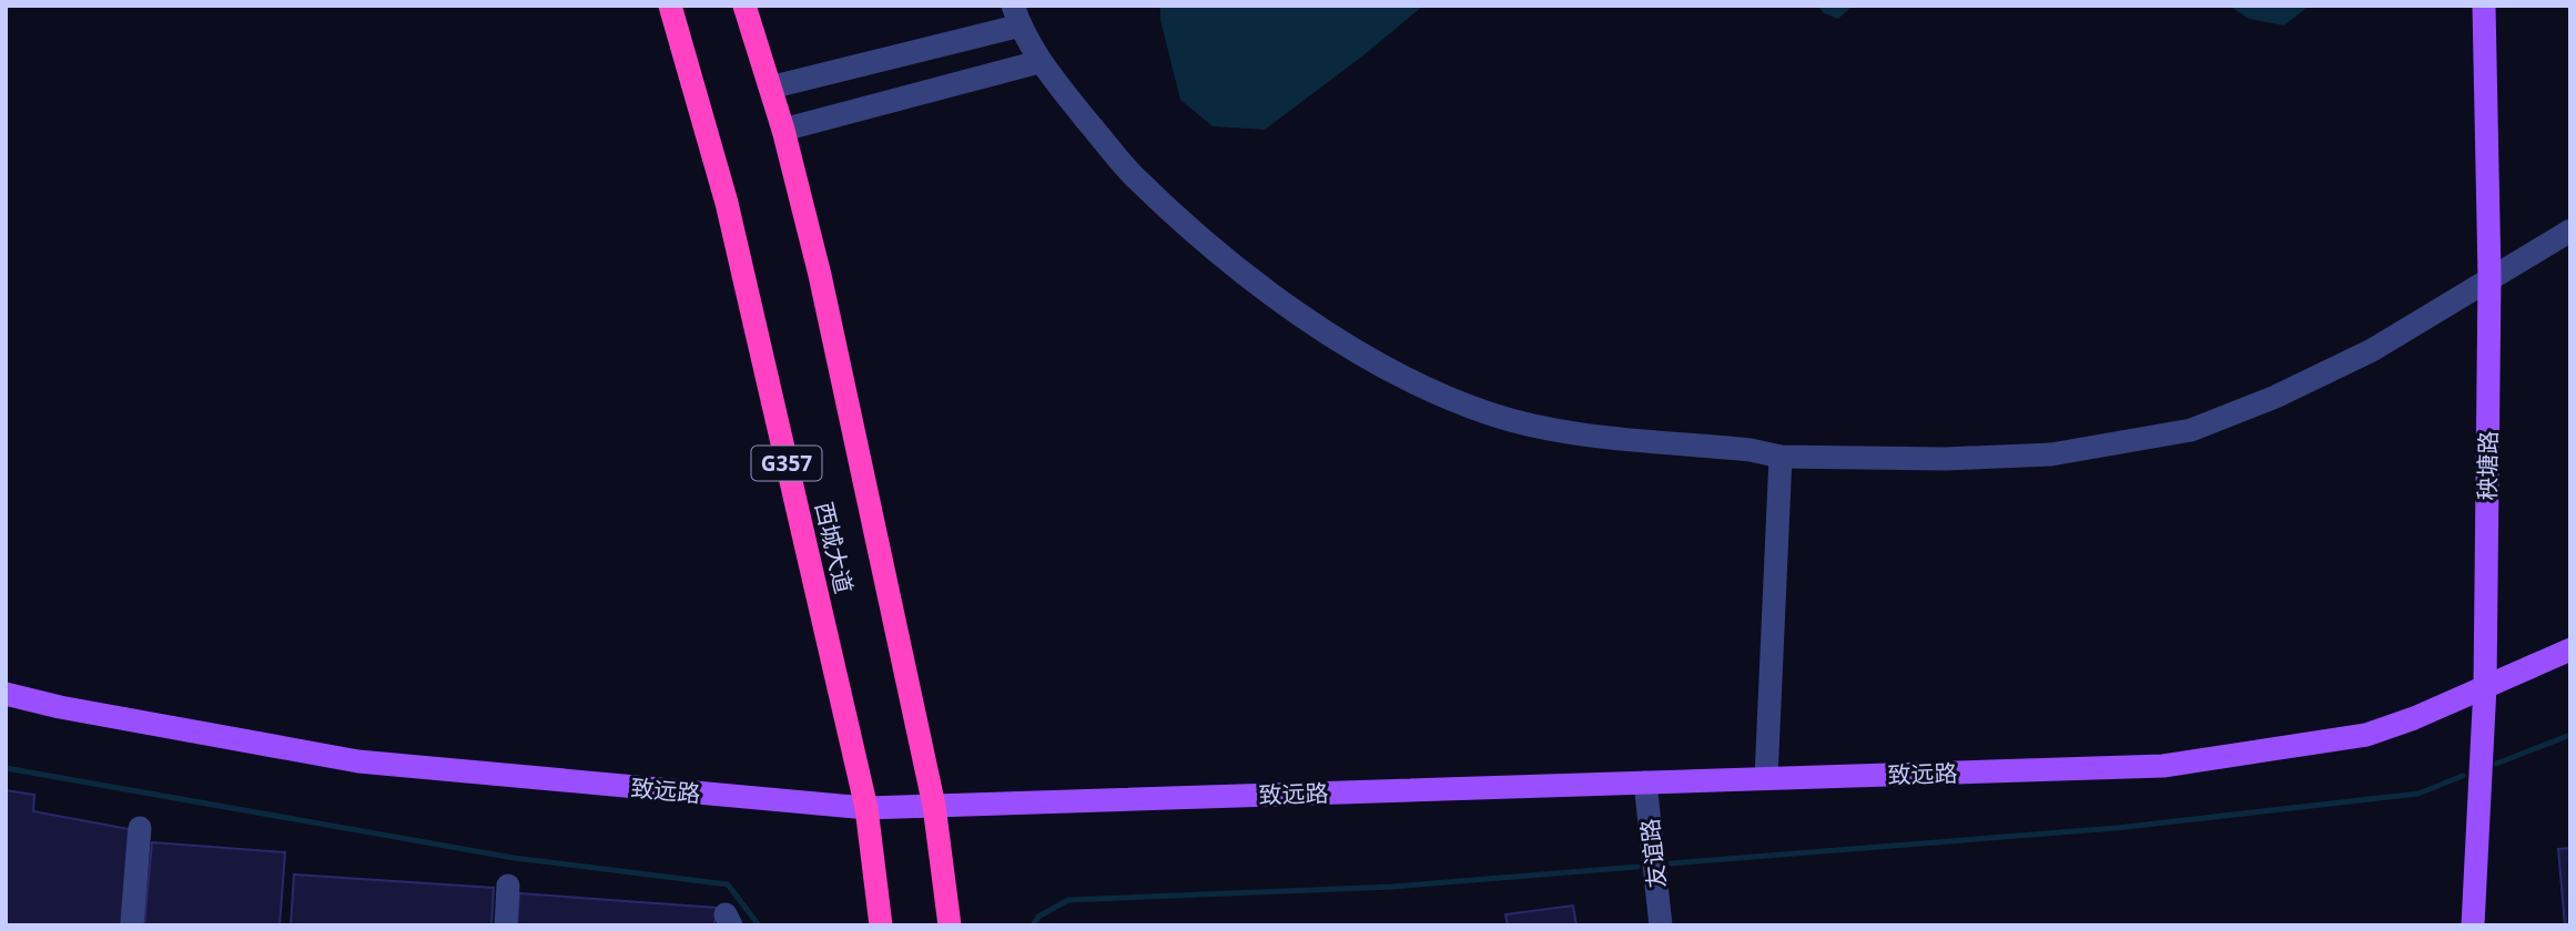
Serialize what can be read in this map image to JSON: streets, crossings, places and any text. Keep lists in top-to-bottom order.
{
  "streets": {
    "highway": ["G357", "西城大道"],
    "main road": ["秧塘路", "致远路"],
    "street": ["友谊路"]
  },
  "crossings": [
    ["秧塘路", "致远路"],
    ["西城大道", "致远路"],
    ["致远路", "友谊路"]
  ]
}
